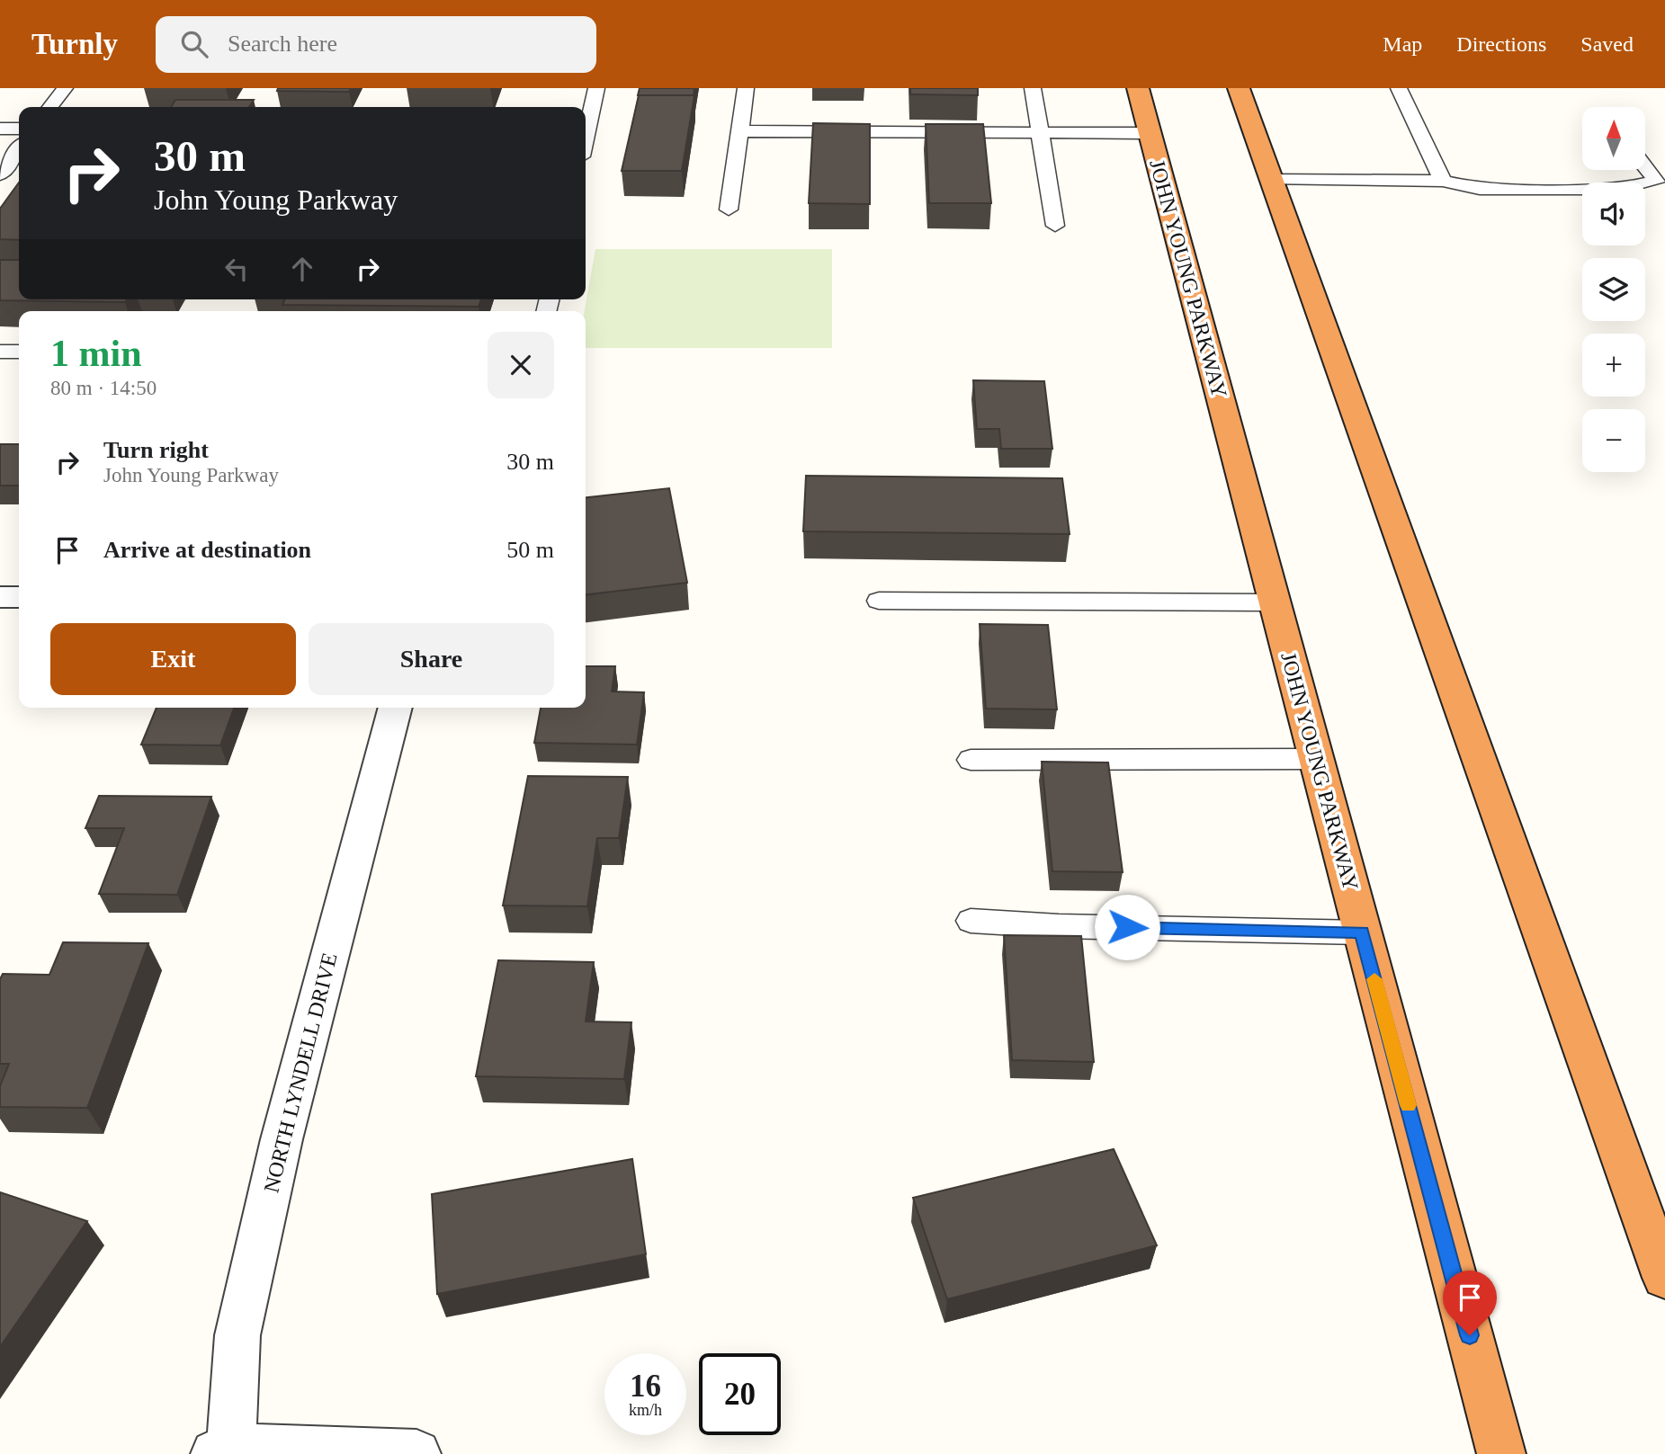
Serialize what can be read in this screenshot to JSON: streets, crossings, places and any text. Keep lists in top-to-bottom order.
{
  "streets": {
    "highway": ["JOHN YOUNG PARKWAY"],
    "street": ["NORTH LYNDELL DRIVE"]
  },
  "north": "top",
  "page": {
    "header": "Turnly",
    "search": "Search here",
    "nav": ["Map", "Directions", "Saved"],
    "map_buttons": ["+", "−"],
    "turn": ["30 m", "John Young Parkway"],
    "heading": ["1 min", "80 m · 14:50"],
    "list": [
      {
        "name": "Turn right",
        "note": "John Young Parkway",
        "value": "30 m"
      },
      {
        "name": "Arrive at destination",
        "value": "50 m"
      }
    ],
    "buttons": ["Exit", "Share"],
    "speed": "16 km/h",
    "limit": "20"
  }
}
